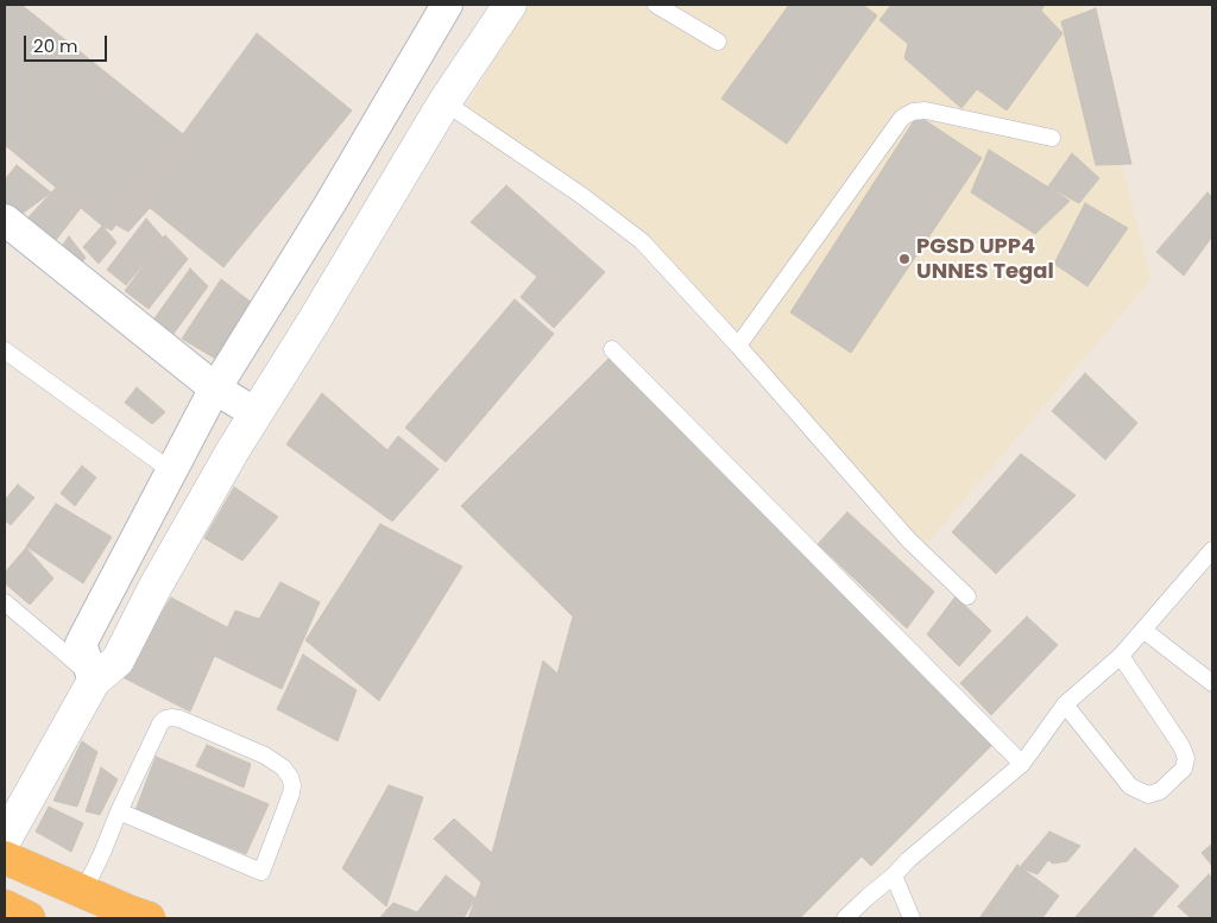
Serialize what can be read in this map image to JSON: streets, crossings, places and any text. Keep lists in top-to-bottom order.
{
  "places": ["PGSD UPP4 UNNES Tegal"],
  "scale_bar": "20 m"
}
